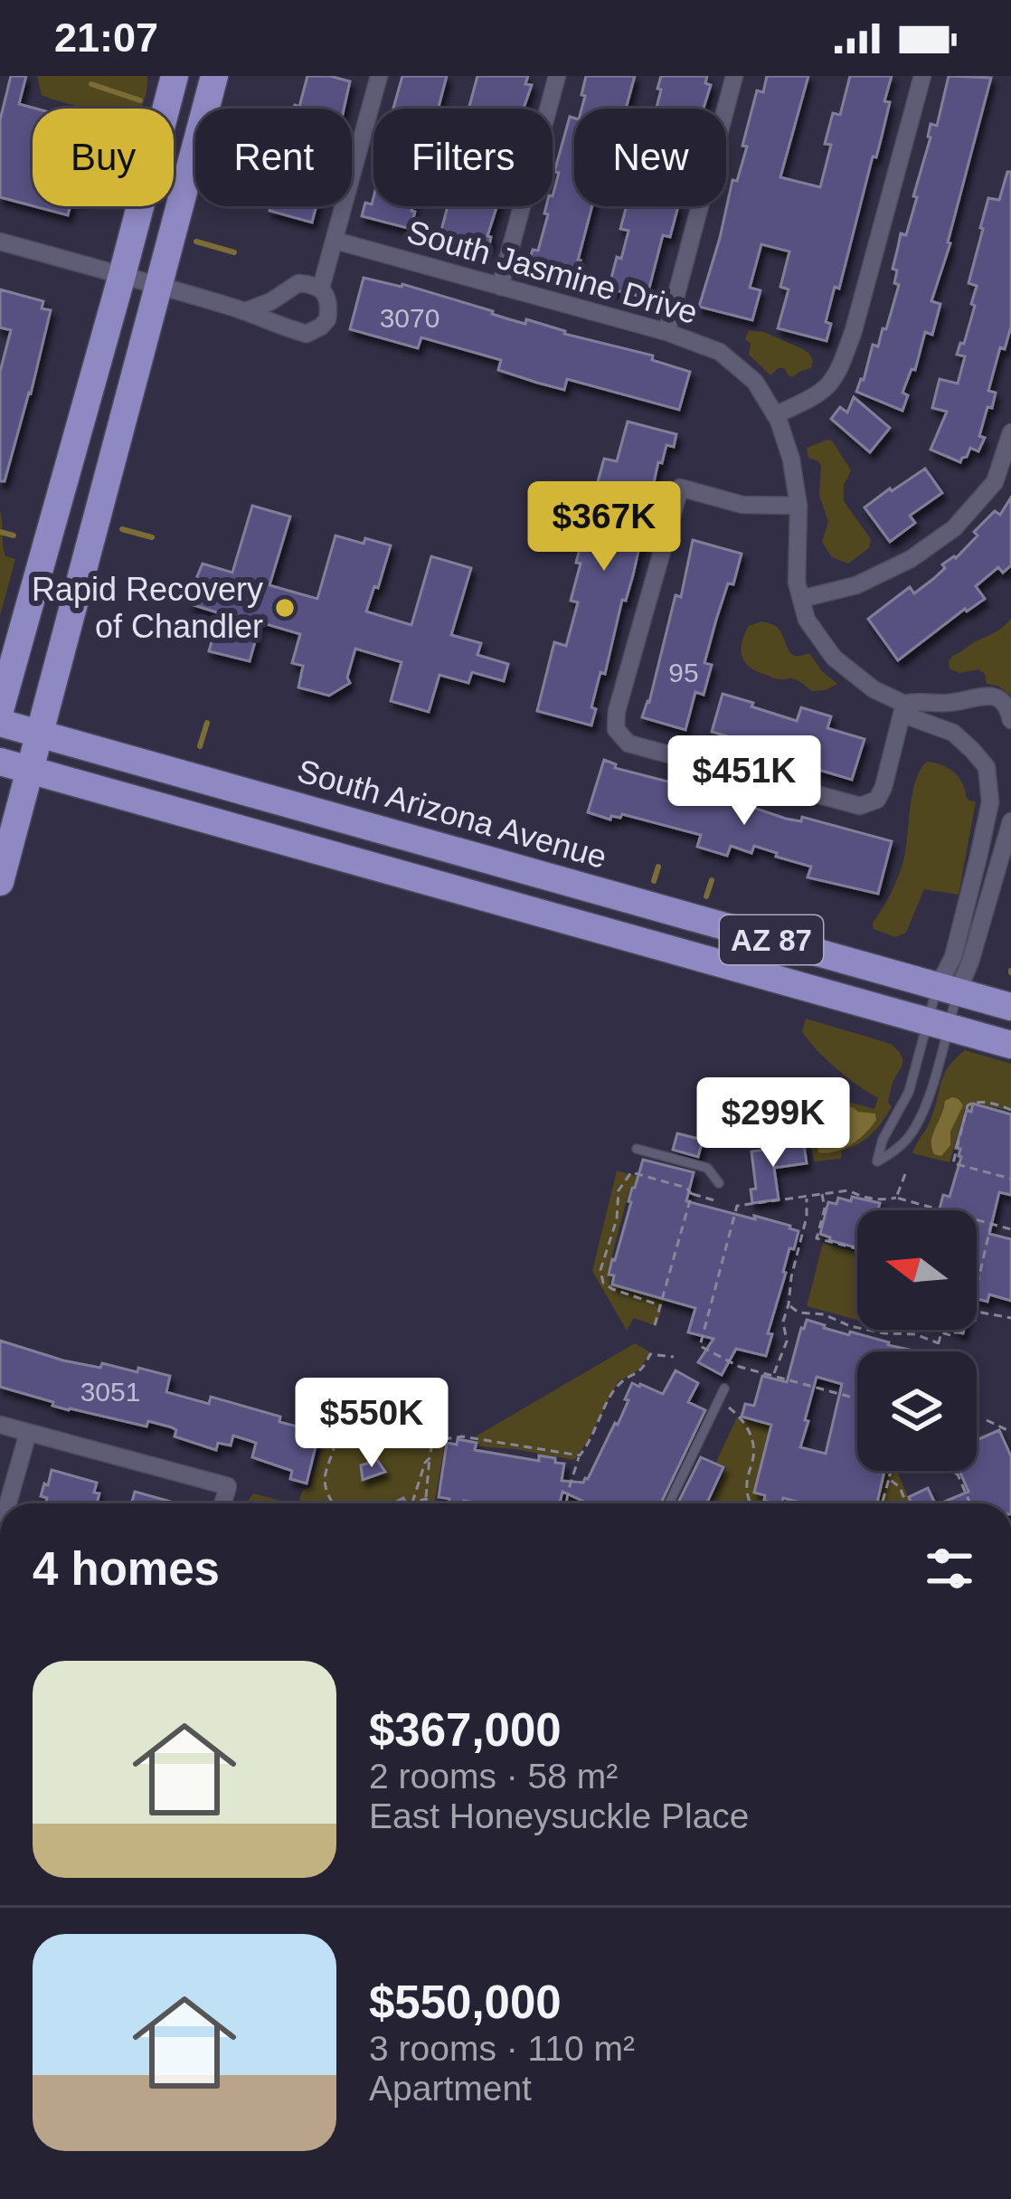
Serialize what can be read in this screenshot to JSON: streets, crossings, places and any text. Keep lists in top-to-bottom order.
{
  "streets": {
    "main road": ["South Arizona Avenue", "AZ 87"],
    "street": ["South Jasmine Drive"]
  },
  "places": ["Rapid Recovery of Chandler"],
  "house_numbers": ["3070", "95", "3051"],
  "north": "left",
  "page": {
    "status": "21:07",
    "chip": [
      "Buy",
      "Rent",
      "Filters",
      "New"
    ],
    "price": [
      "$367K",
      "$451K",
      "$299K",
      "$550K"
    ],
    "heading": "4 homes",
    "list": [
      {
        "name": "$367,000",
        "note": "2 rooms · 58 m² · East Honeysuckle Place"
      },
      {
        "name": "$550,000",
        "note": "3 rooms · 110 m² · Apartment"
      }
    ]
  }
}
